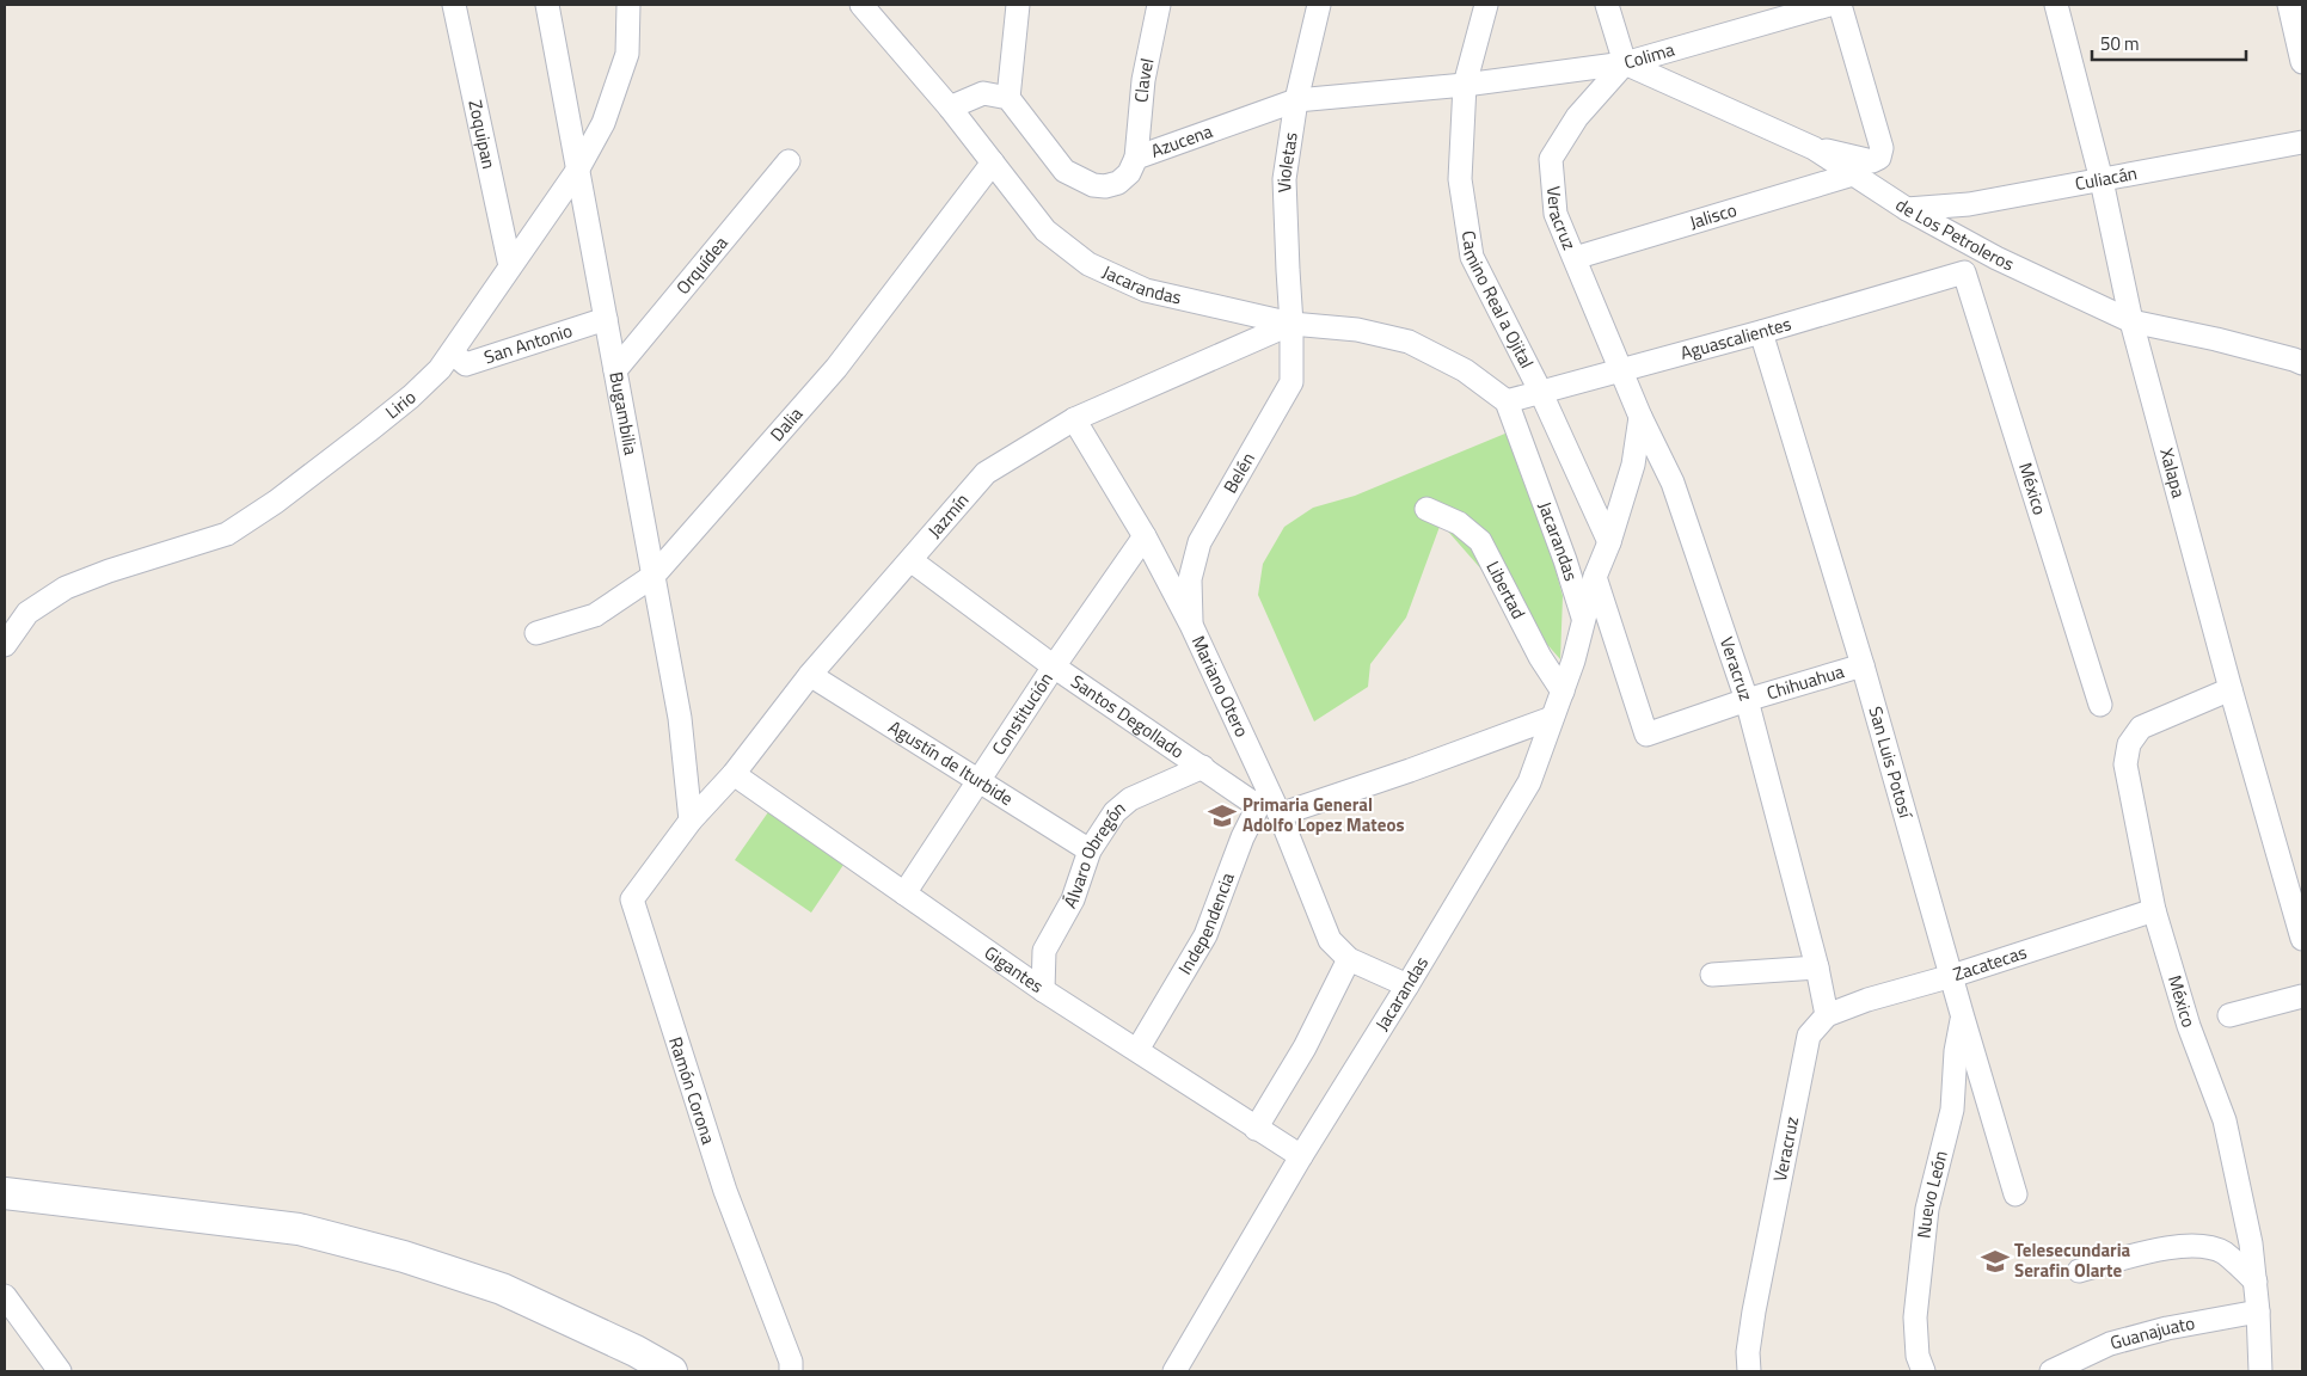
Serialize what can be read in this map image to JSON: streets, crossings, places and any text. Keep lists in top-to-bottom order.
{
  "streets": {
    "street": [
      "Colima",
      "Clavel",
      "Zoquipan",
      "Azucena",
      "Violetas",
      "Culiacán",
      "Jalisco",
      "Veracruz",
      "de Los Petroleros",
      "Orquídea",
      "Jacarandas",
      "Camino Real a Ojital",
      "Aguascalientes",
      "San Antonio",
      "Lirio",
      "Bugambilia",
      "Dalia",
      "Belén",
      "Xalapa",
      "México",
      "Jazmín",
      "Libertad",
      "Chihuahua",
      "Mariano Otero",
      "Constitución",
      "Santos Degollado",
      "Agustín de Iturbide",
      "San Luis Potosí",
      "Álvaro Obregón",
      "Independencia",
      "Zacatecas",
      "Gigantes",
      "Ramón Corona",
      "Nuevo León",
      "Guanajuato"
    ]
  },
  "crossings": [
    ["Colima", "Azucena"],
    ["Colima", "Veracruz"],
    ["Colima", "de Los Petroleros"],
    ["Colima", "Camino Real a Ojital"],
    ["Clavel", "Azucena"],
    ["Zoquipan", "Lirio"],
    ["Azucena", "Violetas"],
    ["Azucena", "Camino Real a Ojital"],
    ["Violetas", "Jacarandas"],
    ["Violetas", "Belén"],
    ["Violetas", "Jazmín"],
    ["Culiacán", "de Los Petroleros"],
    ["Culiacán", "Xalapa"],
    ["Jalisco", "Veracruz"],
    ["Jalisco", "de Los Petroleros"],
    ["Veracruz", "de Los Petroleros"],
    ["Veracruz", "Aguascalientes"],
    ["Veracruz", "Chihuahua"],
    ["Veracruz", "Zacatecas"],
    ["de Los Petroleros", "Xalapa"],
    ["Orquídea", "Bugambilia"],
    ["Jacarandas", "Aguascalientes"],
    ["Jacarandas", "Dalia"],
    ["Jacarandas", "Belén"],
    ["Jacarandas", "Jazmín"],
    ["Jacarandas", "Libertad"],
    ["Jacarandas", "Mariano Otero"],
    ["Jacarandas", "Gigantes"],
    ["Camino Real a Ojital", "Aguascalientes"],
    ["Aguascalientes", "México"],
    ["Aguascalientes", "San Luis Potosí"],
    ["San Antonio", "Lirio"],
    ["San Antonio", "Bugambilia"],
    ["Lirio", "Bugambilia"],
    ["Bugambilia", "Dalia"],
    ["Bugambilia", "Jazmín"],
    ["Bugambilia", "Ramón Corona"],
    ["Belén", "Jazmín"],
    ["Belén", "Mariano Otero"],
    ["Xalapa", "México"],
    ["México", "Zacatecas"],
    ["México", "Guanajuato"],
    ["Jazmín", "Mariano Otero"],
    ["Jazmín", "Santos Degollado"],
    ["Jazmín", "Agustín de Iturbide"],
    ["Jazmín", "Gigantes"],
    ["Jazmín", "Ramón Corona"],
    ["Chihuahua", "San Luis Potosí"],
    ["Mariano Otero", "Constitución"],
    ["Mariano Otero", "Santos Degollado"],
    ["Mariano Otero", "Independencia"],
    ["Constitución", "Santos Degollado"],
    ["Constitución", "Agustín de Iturbide"],
    ["Constitución", "Gigantes"],
    ["Santos Degollado", "Álvaro Obregón"],
    ["Santos Degollado", "Independencia"],
    ["Agustín de Iturbide", "Álvaro Obregón"],
    ["San Luis Potosí", "Zacatecas"],
    ["San Luis Potosí", "Nuevo León"],
    ["Álvaro Obregón", "Gigantes"],
    ["Independencia", "Gigantes"]
  ],
  "places": {
    "school or university": ["Primaria General Adolfo Lopez Mateos", "Telesecundaria Serafin Olarte"]
  },
  "scale_bar": "50 m"
}
